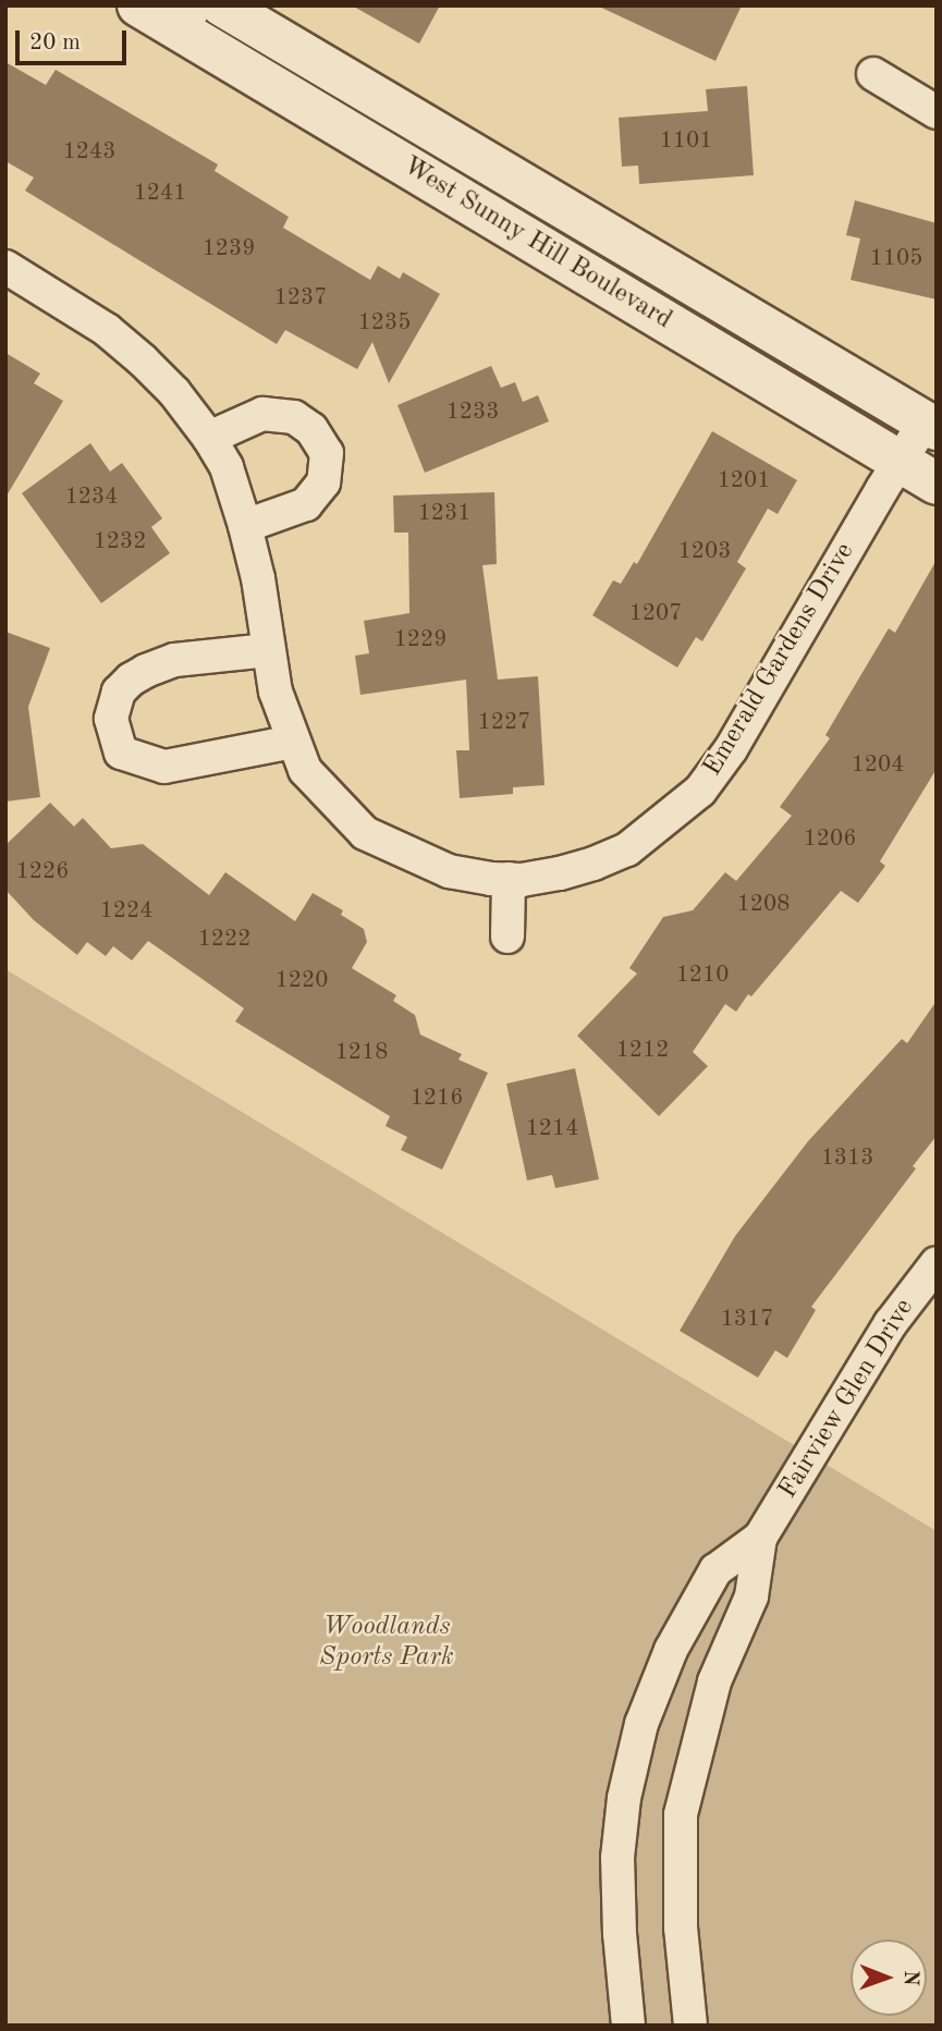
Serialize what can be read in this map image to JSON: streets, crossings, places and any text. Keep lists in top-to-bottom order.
{
  "streets": {
    "street": ["West Sunny Hill Boulevard", "Emerald Gardens Drive", "Fairview Glen Drive"]
  },
  "crossings": [
    ["West Sunny Hill Boulevard", "Emerald Gardens Drive"]
  ],
  "parks": ["Woodlands Sports Park"],
  "house_numbers": [
    "1101",
    "1243",
    "1241",
    "1239",
    "1105",
    "1237",
    "1235",
    "1233",
    "1201",
    "1234",
    "1231",
    "1232",
    "1203",
    "1207",
    "1229",
    "1227",
    "1204",
    "1206",
    "1226",
    "1208",
    "1224",
    "1222",
    "1210",
    "1220",
    "1212",
    "1218",
    "1216",
    "1214",
    "1313",
    "1317"
  ],
  "scale_bar": "20 m",
  "north": "right"
}
